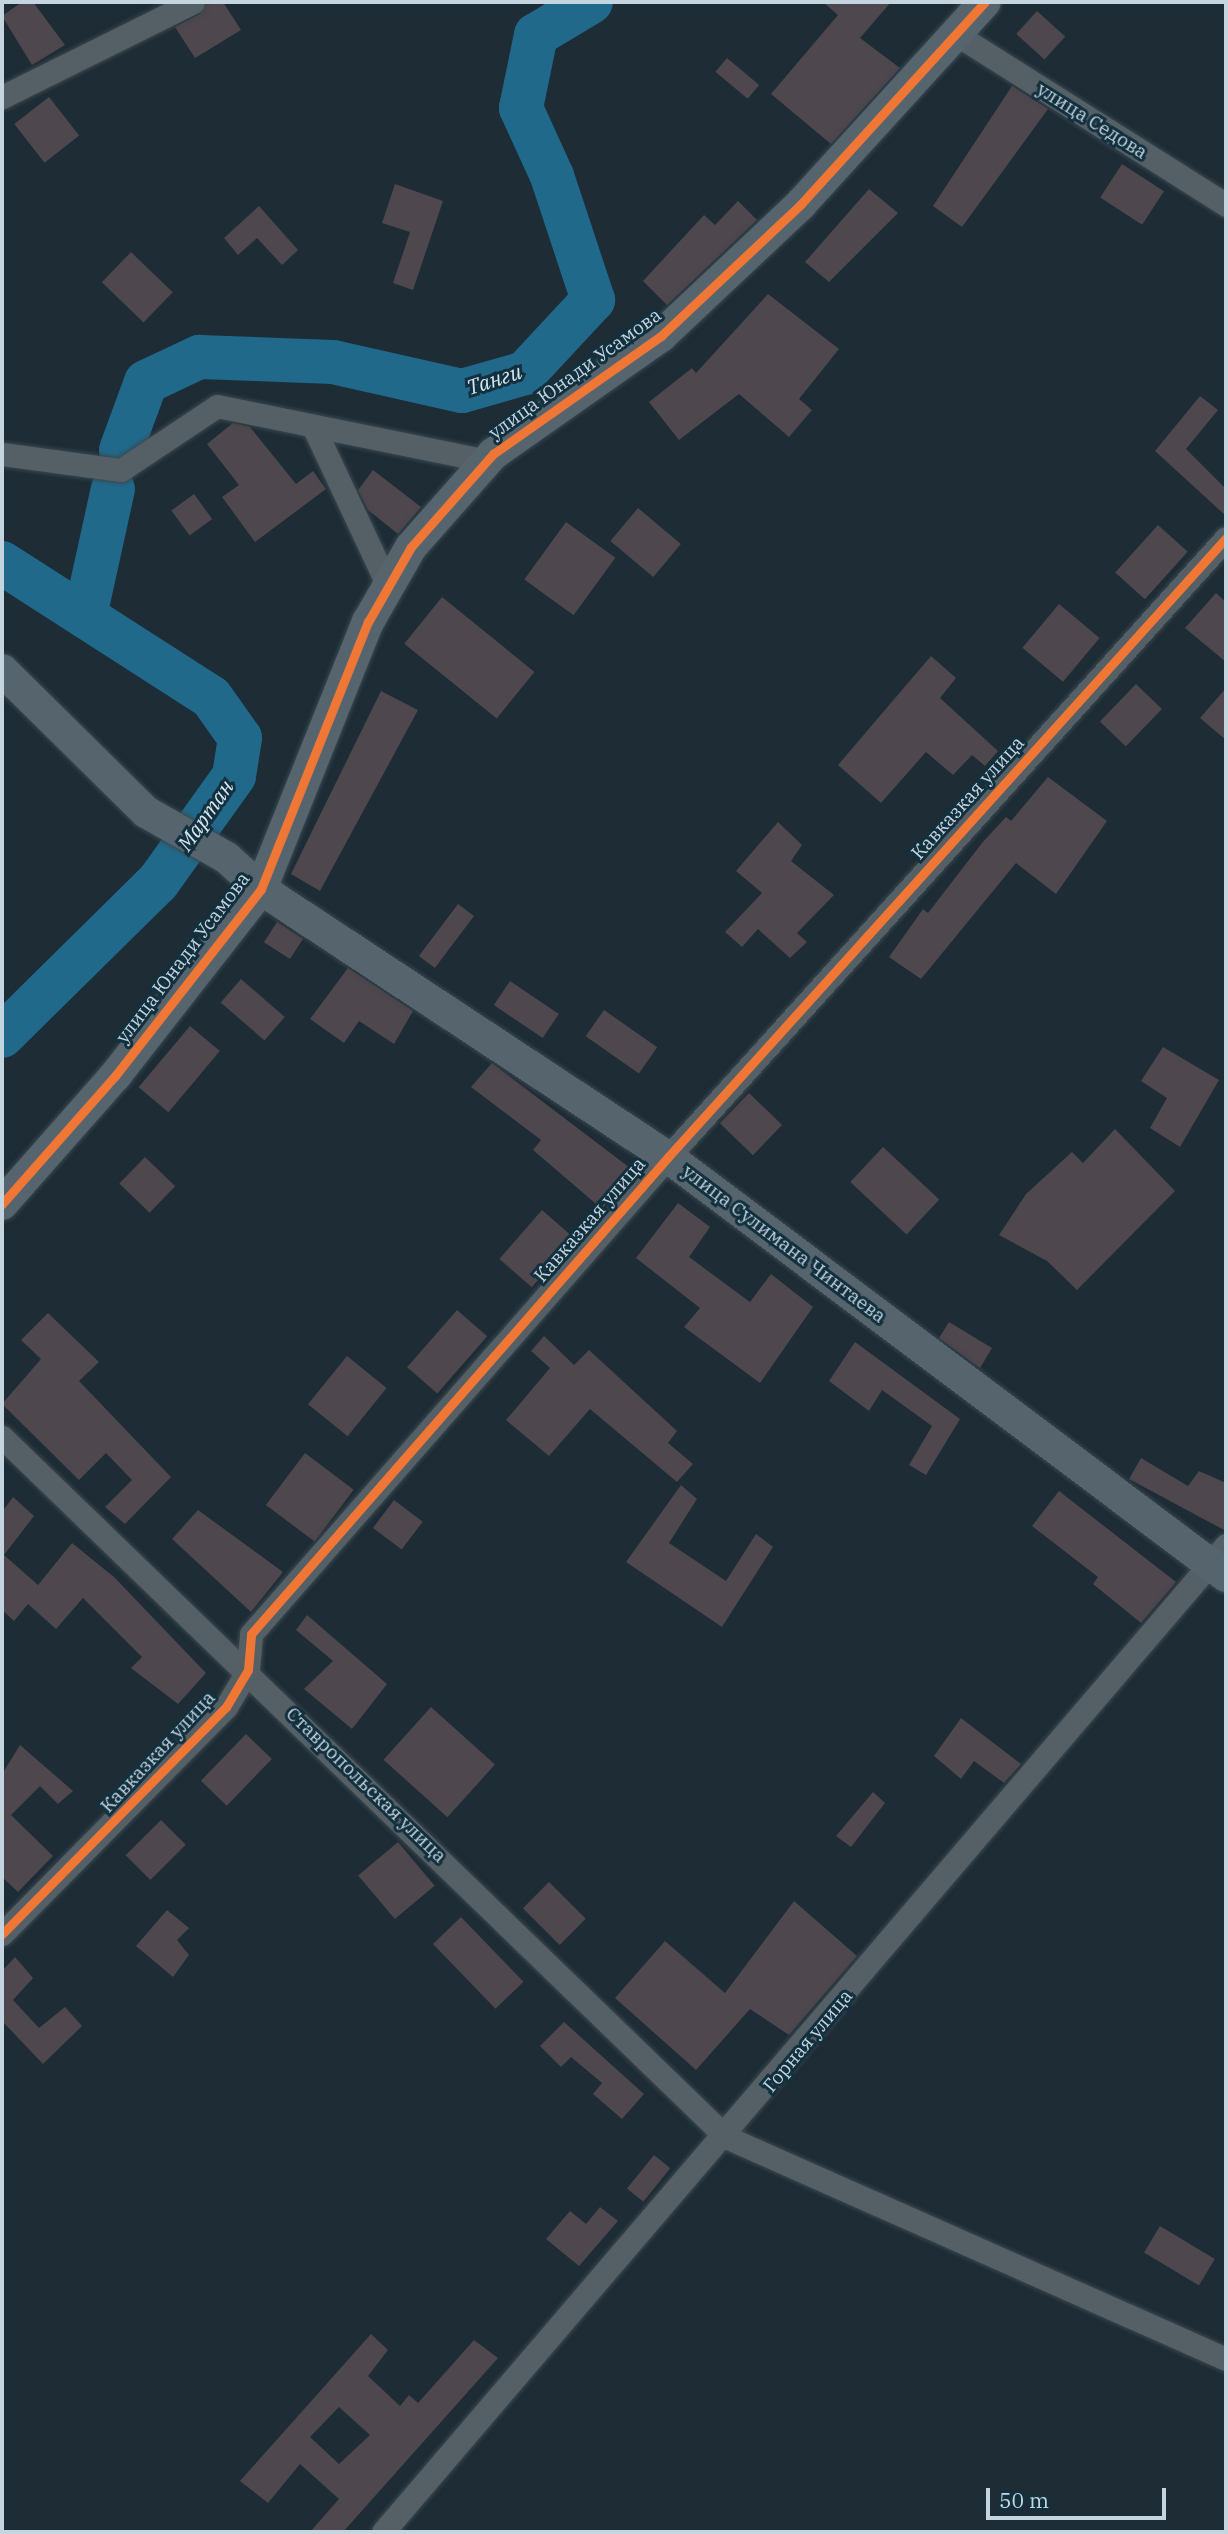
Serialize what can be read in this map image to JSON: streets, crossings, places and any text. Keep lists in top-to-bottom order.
{
  "streets": {
    "street": [
      "улица Седова",
      "улица Юнади Усамова",
      "Кавказкая улица",
      "улица Сулимана Чинтаева",
      "Ставропольская улица",
      "Горная улица"
    ]
  },
  "crossings": [
    ["улица Седова", "улица Юнади Усамова"],
    ["улица Юнади Усамова", "улица Сулимана Чинтаева"],
    ["Кавказкая улица", "улица Сулимана Чинтаева"],
    ["Кавказкая улица", "Ставропольская улица"],
    ["улица Сулимана Чинтаева", "Горная улица"],
    ["Ставропольская улица", "Горная улица"]
  ],
  "water": ["Танги", "Мартан"],
  "scale_bar": "50 m"
}
